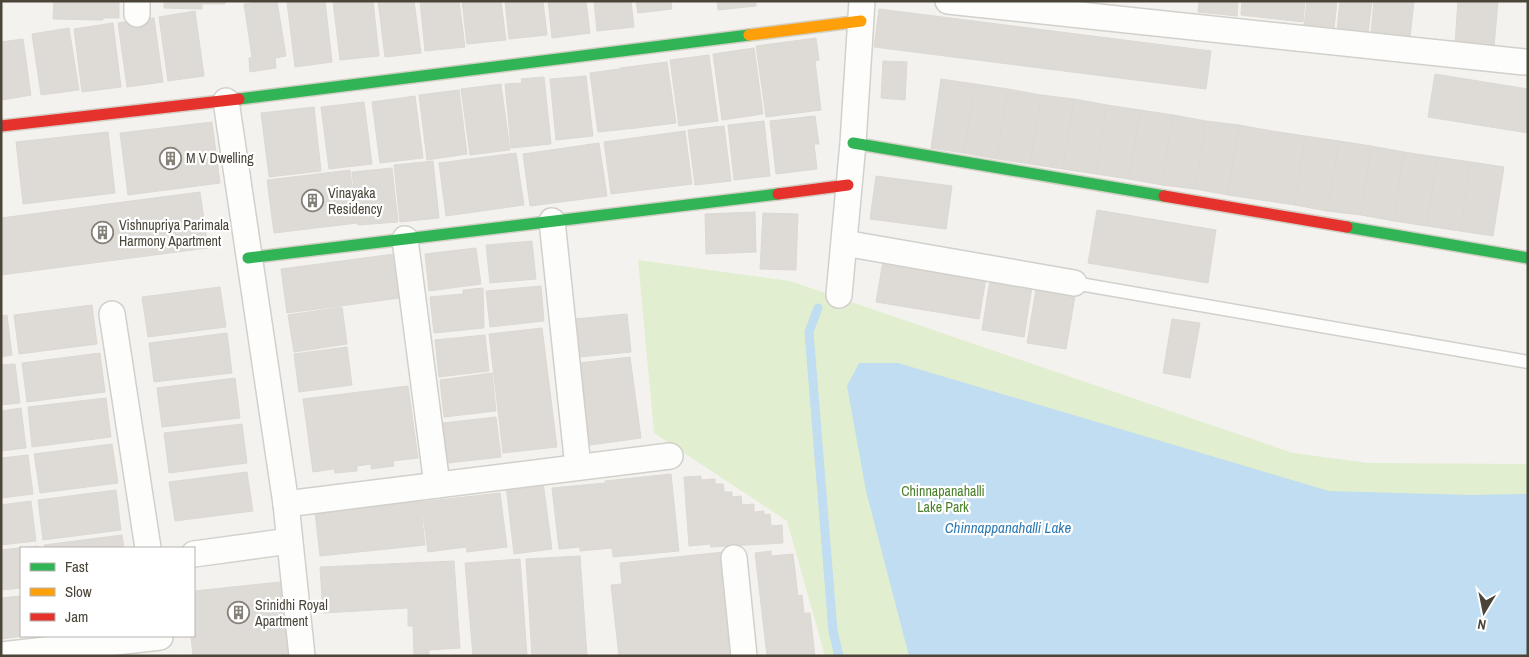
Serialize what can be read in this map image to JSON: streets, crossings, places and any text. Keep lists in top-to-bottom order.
{
  "water": ["Chinnappanahalli Lake"],
  "parks": ["Chinnapanahalli Lake Park"],
  "places": {
    "building": [
      "M V Dwelling",
      "Vinayaka Residency",
      "Vishnupriya Parimala Harmony Apartment",
      "Srinidhi Royal Apartment"
    ]
  },
  "legend": ["Fast", "Slow", "Jam"],
  "north": "bottom"
}
